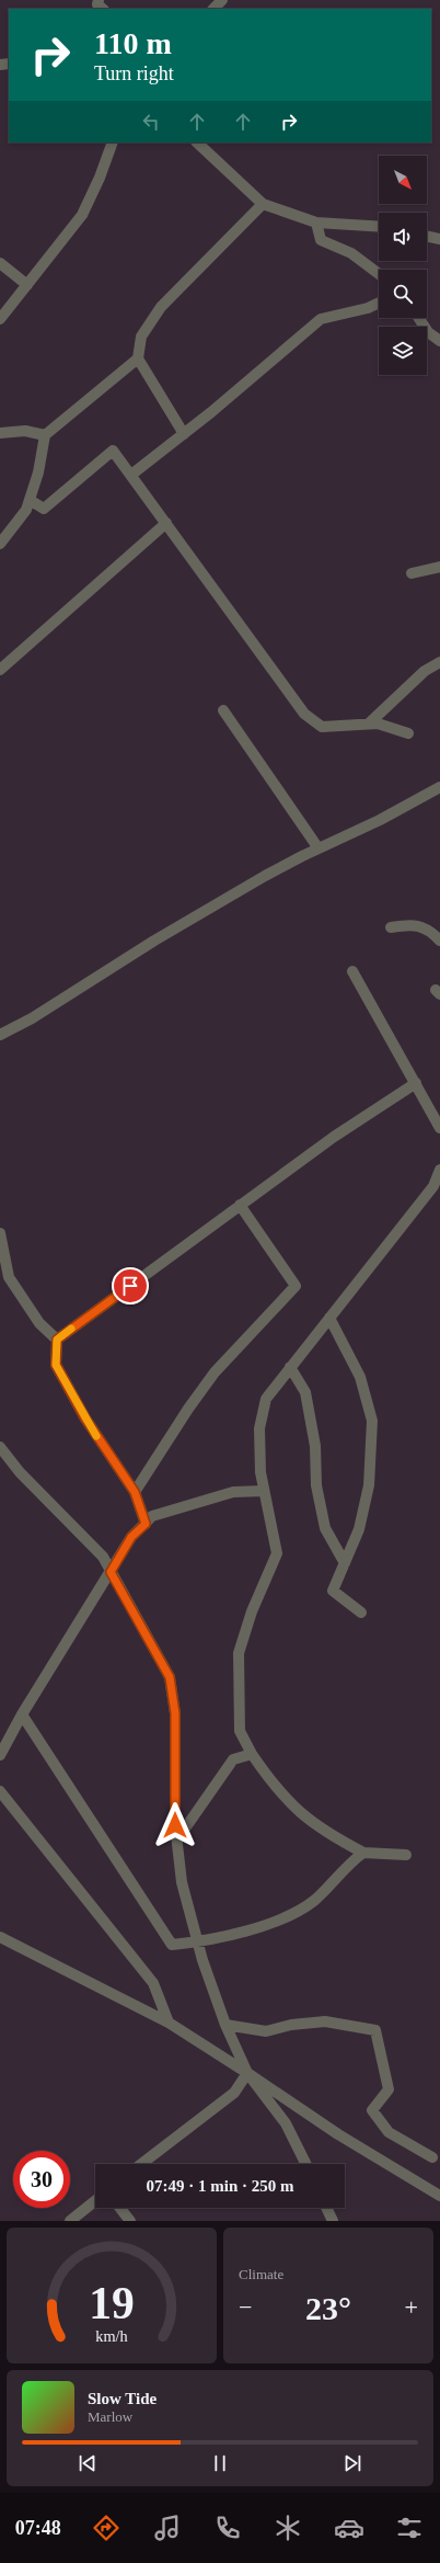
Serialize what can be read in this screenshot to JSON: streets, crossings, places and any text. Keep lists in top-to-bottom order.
{
  "north": "bottom right",
  "page": {
    "turn": ["110 m", "Turn right"],
    "limit": "30",
    "trip": "07:49 · 1 min · 250 m",
    "tile": "Climate",
    "heat": ["−", "23°", "+"],
    "song": ["Slow Tide", "Marlow"],
    "tabs": "07:48",
    "gauge": ["19", "km/h"]
  }
}
